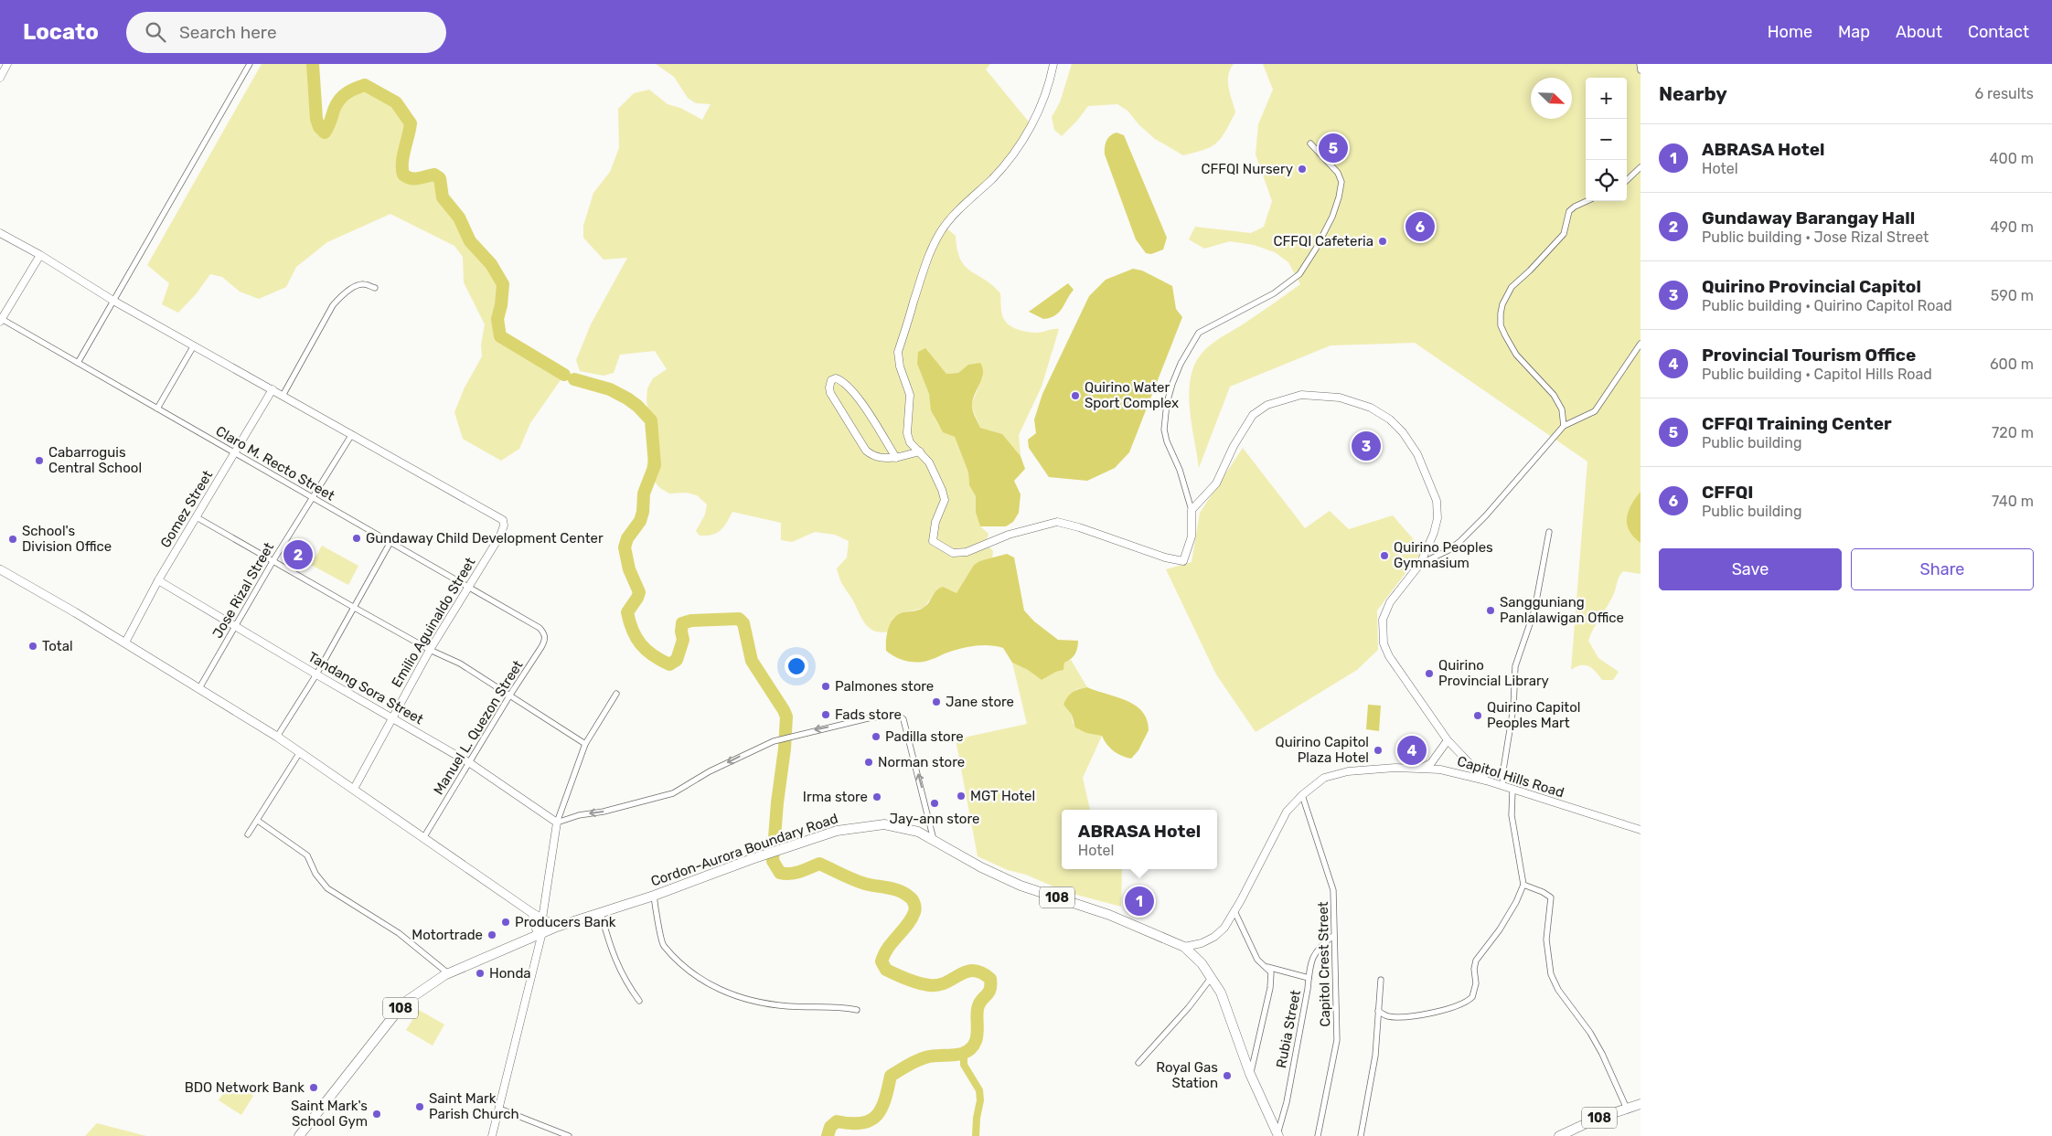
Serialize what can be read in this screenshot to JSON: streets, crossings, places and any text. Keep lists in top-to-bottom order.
{
  "streets": {
    "main road": ["Cordon-Aurora Boundary Road", "108"],
    "street": [
      "Claro M. Recto Street",
      "Gomez Street",
      "Jose Rizal Street",
      "Emilio Aguinaldo Street",
      "Tandang Sora Street",
      "Manuel L. Quezon Street",
      "Capitol Hills Road",
      "Capitol Crest Street",
      "Rubia Street"
    ]
  },
  "crossings": [
    ["Claro M. Recto Street", "Gomez Street"],
    ["Claro M. Recto Street", "Jose Rizal Street"],
    ["Claro M. Recto Street", "Emilio Aguinaldo Street"],
    ["Claro M. Recto Street", "Manuel L. Quezon Street"],
    ["Gomez Street", "Tandang Sora Street"],
    ["Jose Rizal Street", "Emilio Aguinaldo Street"],
    ["Jose Rizal Street", "Tandang Sora Street"],
    ["Emilio Aguinaldo Street", "Tandang Sora Street"],
    ["Tandang Sora Street", "Manuel L. Quezon Street"],
    ["Capitol Hills Road", "Cordon-Aurora Boundary Road"],
    ["Capitol Hills Road", "Capitol Crest Street"],
    ["Cordon-Aurora Boundary Road", "Rubia Street"],
    ["Capitol Crest Street", "Rubia Street"]
  ],
  "places": [
    "CFFQI Nursery",
    "CFFQI Cafeteria",
    "Quirino Water Sport Complex",
    "Cabarroguis Central School",
    "Gundaway Child Development Center",
    "School's Division Office",
    "Quirino Peoples Gymnasium",
    "Sangguniang Panlalawigan Office",
    "Total",
    "Quirino Provincial Library",
    "Palmones store",
    "Jane store",
    "Fads store",
    "Quirino Capitol Peoples Mart",
    "Padilla store",
    "Quirino Capitol Plaza Hotel",
    "Norman store",
    "MGT Hotel",
    "Irma store",
    "Jay-ann store",
    "Producers Bank",
    "Motortrade",
    "Honda",
    "Royal Gas Station",
    "BDO Network Bank",
    "Saint Mark Parish Church",
    "Saint Mark's School Gym"
  ],
  "north": "bottom right",
  "page": {
    "header": "Locato",
    "search": "Search here",
    "nav": [
      "Home",
      "Map",
      "About",
      "Contact"
    ],
    "heading": ["Nearby", "6 results"],
    "map_buttons": ["+", "−"],
    "list": [
      {
        "mark": "1",
        "name": "ABRASA Hotel",
        "note": "Hotel",
        "value": "400 m"
      },
      {
        "mark": "2",
        "name": "Gundaway Barangay Hall",
        "note": "Public building · Jose Rizal Street",
        "value": "490 m"
      },
      {
        "mark": "3",
        "name": "Quirino Provincial Capitol",
        "note": "Public building · Quirino Capitol Road",
        "value": "590 m"
      },
      {
        "mark": "4",
        "name": "Provincial Tourism Office",
        "note": "Public building · Capitol Hills Road",
        "value": "600 m"
      },
      {
        "mark": "5",
        "name": "CFFQI Training Center",
        "note": "Public building",
        "value": "720 m"
      },
      {
        "mark": "6",
        "name": "CFFQI",
        "note": "Public building",
        "value": "740 m"
      }
    ],
    "pins": [
      "5",
      "6",
      "3",
      "2",
      "4",
      "1"
    ],
    "buttons": ["Save", "Share"],
    "popup": ["ABRASA Hotel", "Hotel"]
  }
}
